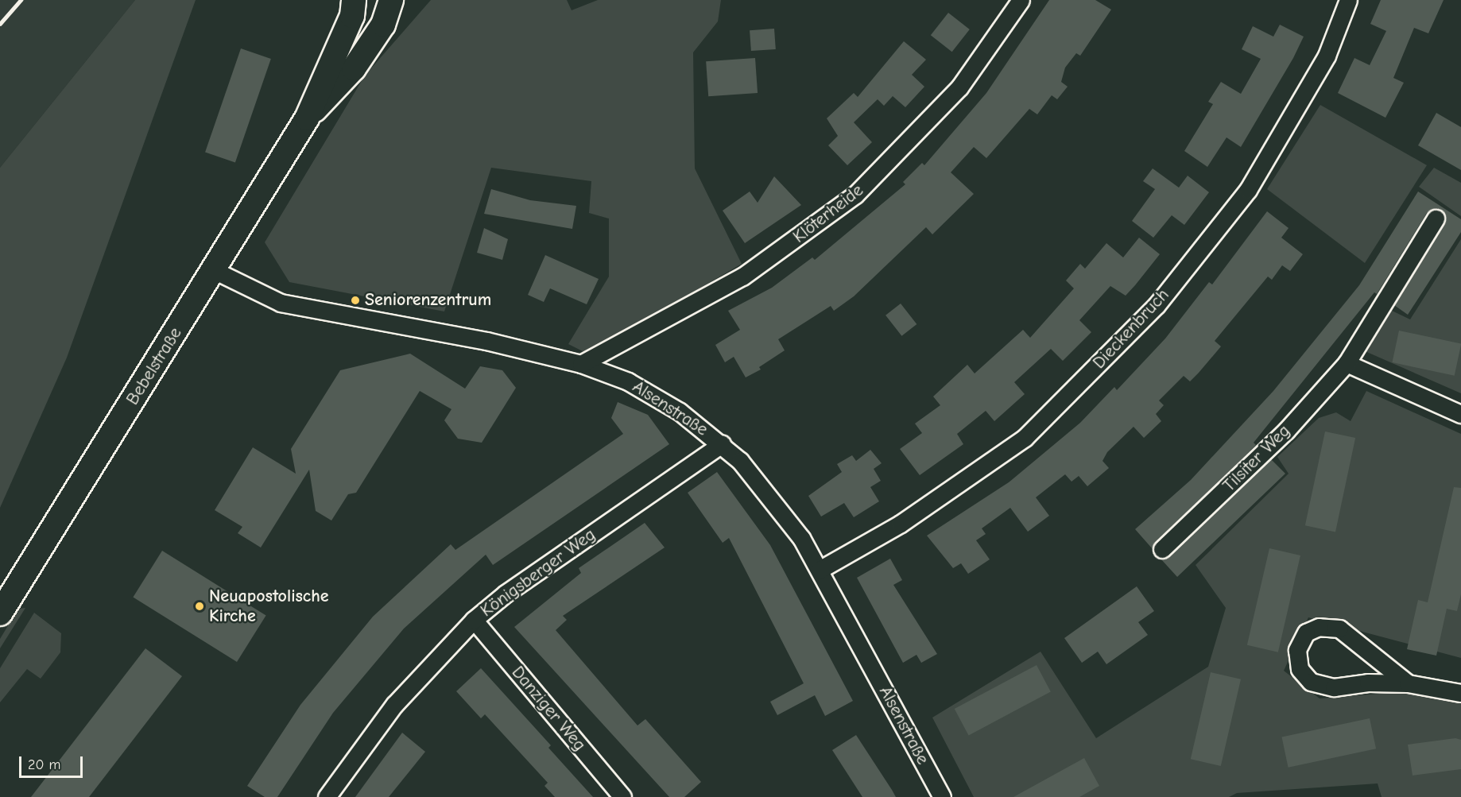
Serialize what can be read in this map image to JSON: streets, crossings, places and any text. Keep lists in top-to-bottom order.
{
  "streets": {
    "main road": ["Bebelstraße"],
    "street": [
      "Klöterheide",
      "Dieckenbruch",
      "Alsenstraße",
      "Tilsiter Weg",
      "Königsberger Weg",
      "Danziger Weg"
    ]
  },
  "crossings": [
    ["Klöterheide", "Alsenstraße"],
    ["Dieckenbruch", "Alsenstraße"],
    ["Bebelstraße", "Alsenstraße"],
    ["Alsenstraße", "Königsberger Weg"],
    ["Königsberger Weg", "Danziger Weg"]
  ],
  "places": ["Seniorenzentrum", "Neuapostolische Kirche"],
  "scale_bar": "20 m"
}
